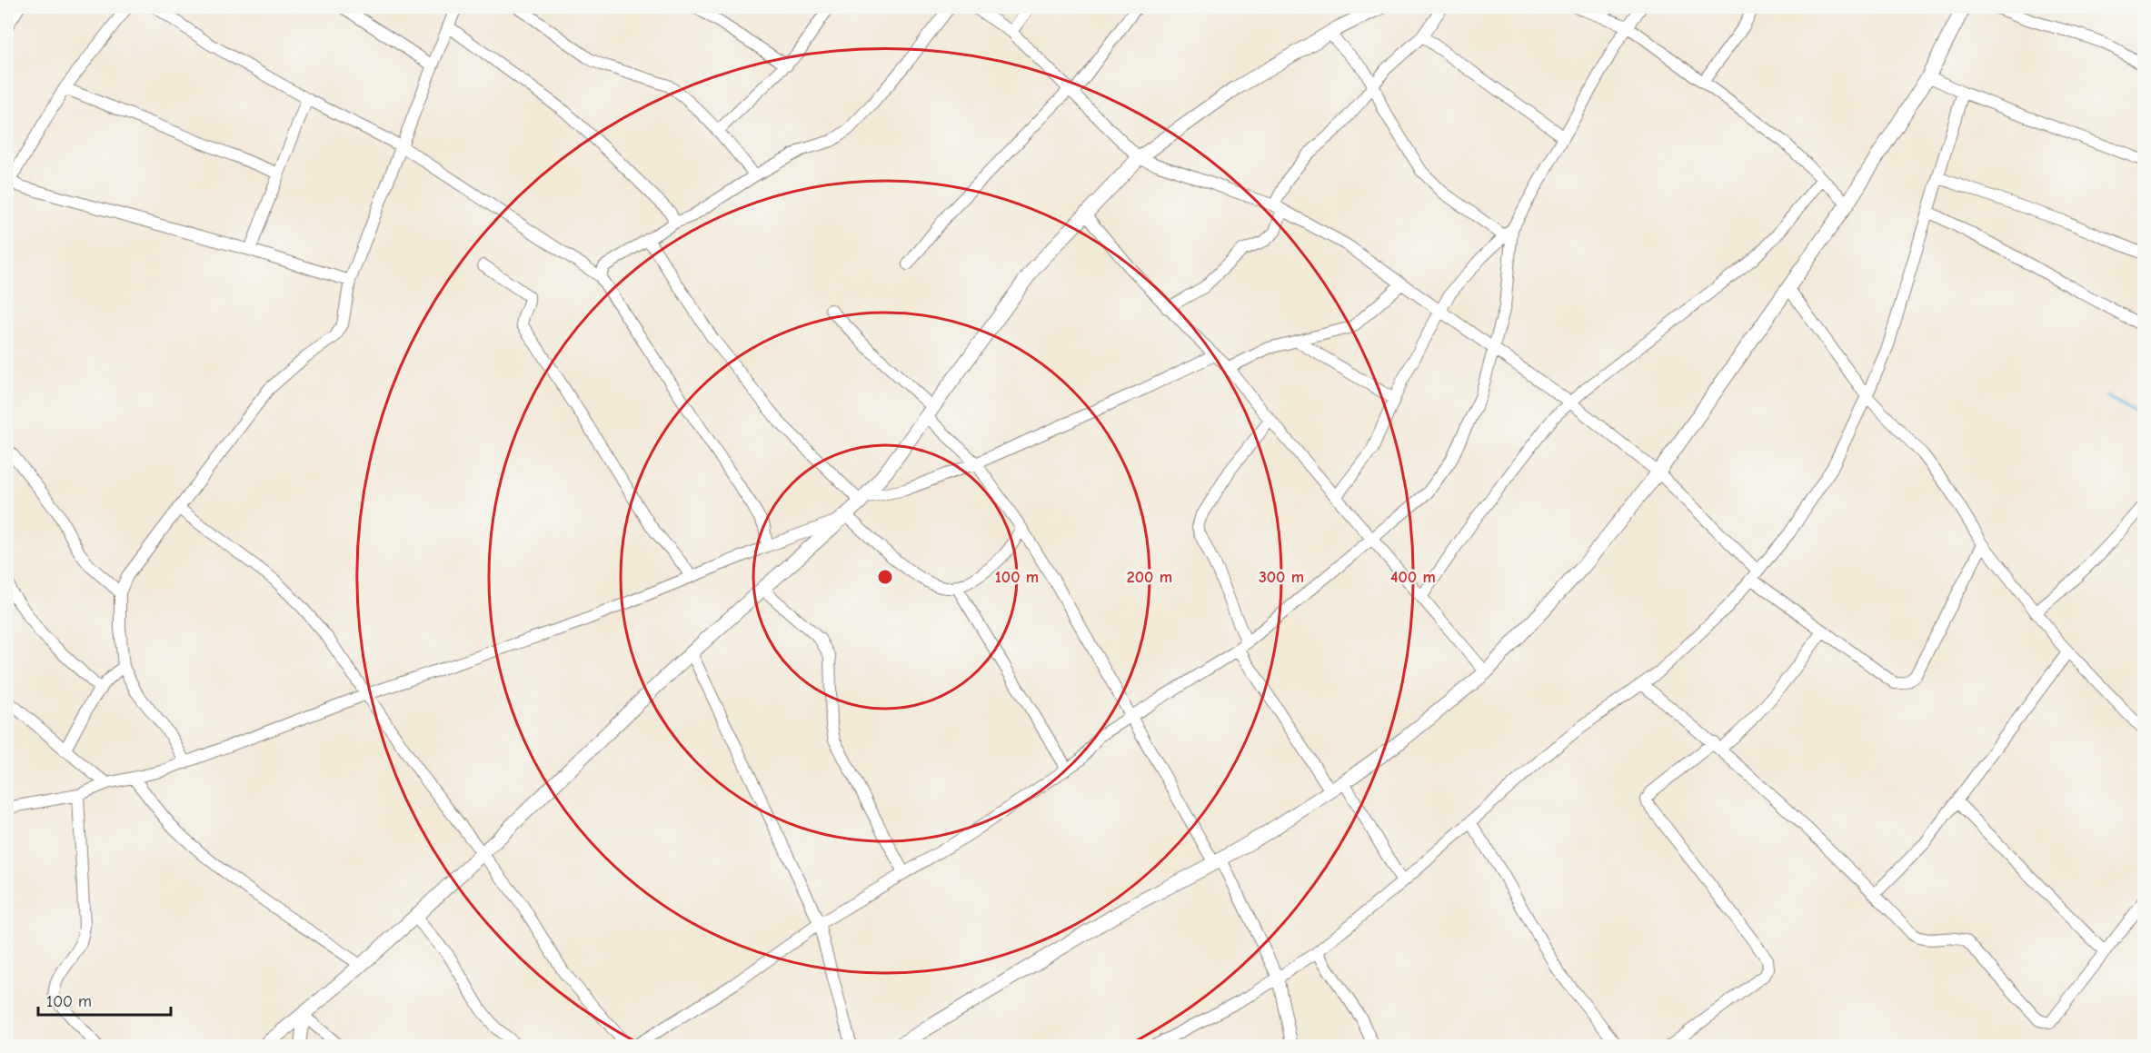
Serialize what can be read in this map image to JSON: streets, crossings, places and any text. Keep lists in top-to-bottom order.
{
  "scale_bar": "100 m",
  "rings": [
    "100 m",
    "200 m",
    "300 m",
    "400 m"
  ]
}
